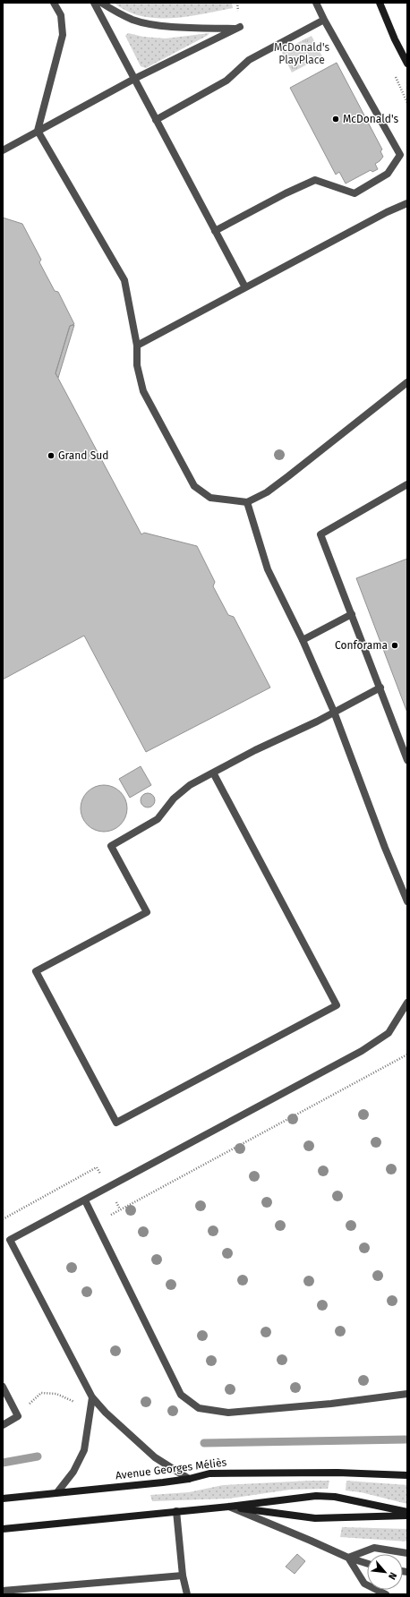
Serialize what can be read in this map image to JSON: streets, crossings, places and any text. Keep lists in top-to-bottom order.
{
  "streets": {
    "street": ["Avenue Georges Méliès"]
  },
  "parks": ["McDonald's PlayPlace"],
  "places": ["McDonald's", "Grand Sud", "Conforama"],
  "north": "bottom right"
}
